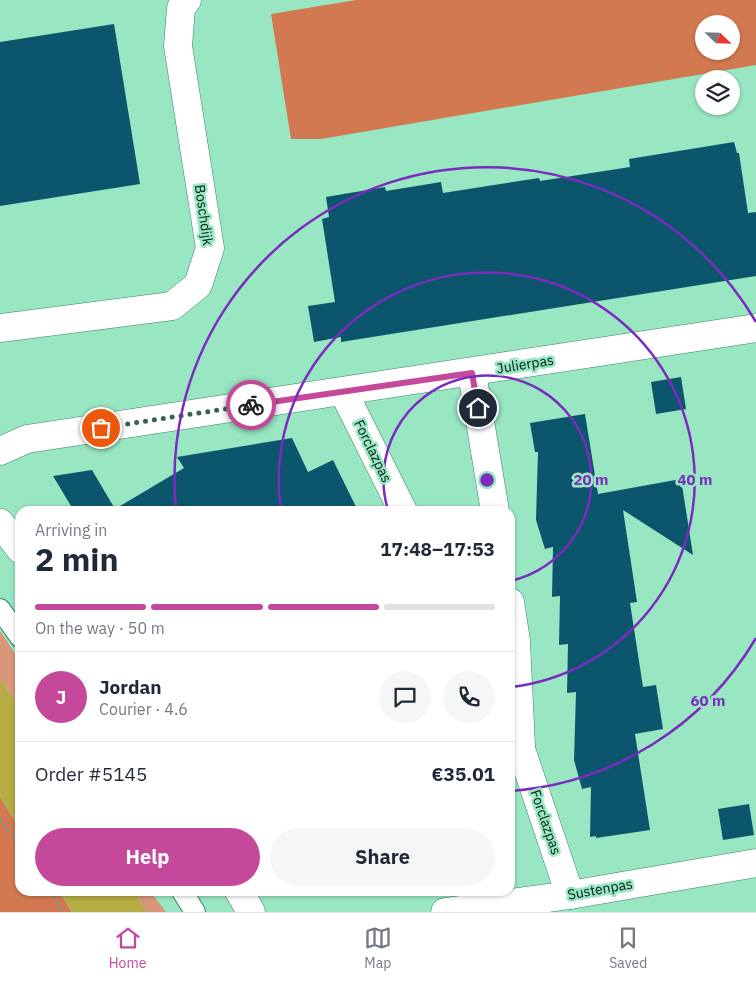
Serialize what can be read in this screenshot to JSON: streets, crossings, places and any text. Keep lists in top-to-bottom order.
{
  "streets": {
    "street": [
      "Boschdijk",
      "Julierpas",
      "Forclazpas",
      "Sustenpas"
    ]
  },
  "crossings": [
    ["Julierpas", "Forclazpas"],
    ["Forclazpas", "Sustenpas"]
  ],
  "north": "bottom right",
  "page": {
    "heading": ["2 min", "Arriving in", "17:48–17:53"],
    "panel": [
      "Jordan",
      "Courier · 4.6",
      "Order #5145",
      "€35.01"
    ],
    "bar": "On the way · 50 m",
    "round": "J",
    "buttons": ["Help", "Share"],
    "tabs": ["Home", "Map", "Saved"]
  },
  "rings": ["20 m", "40 m", "60 m"]
}
